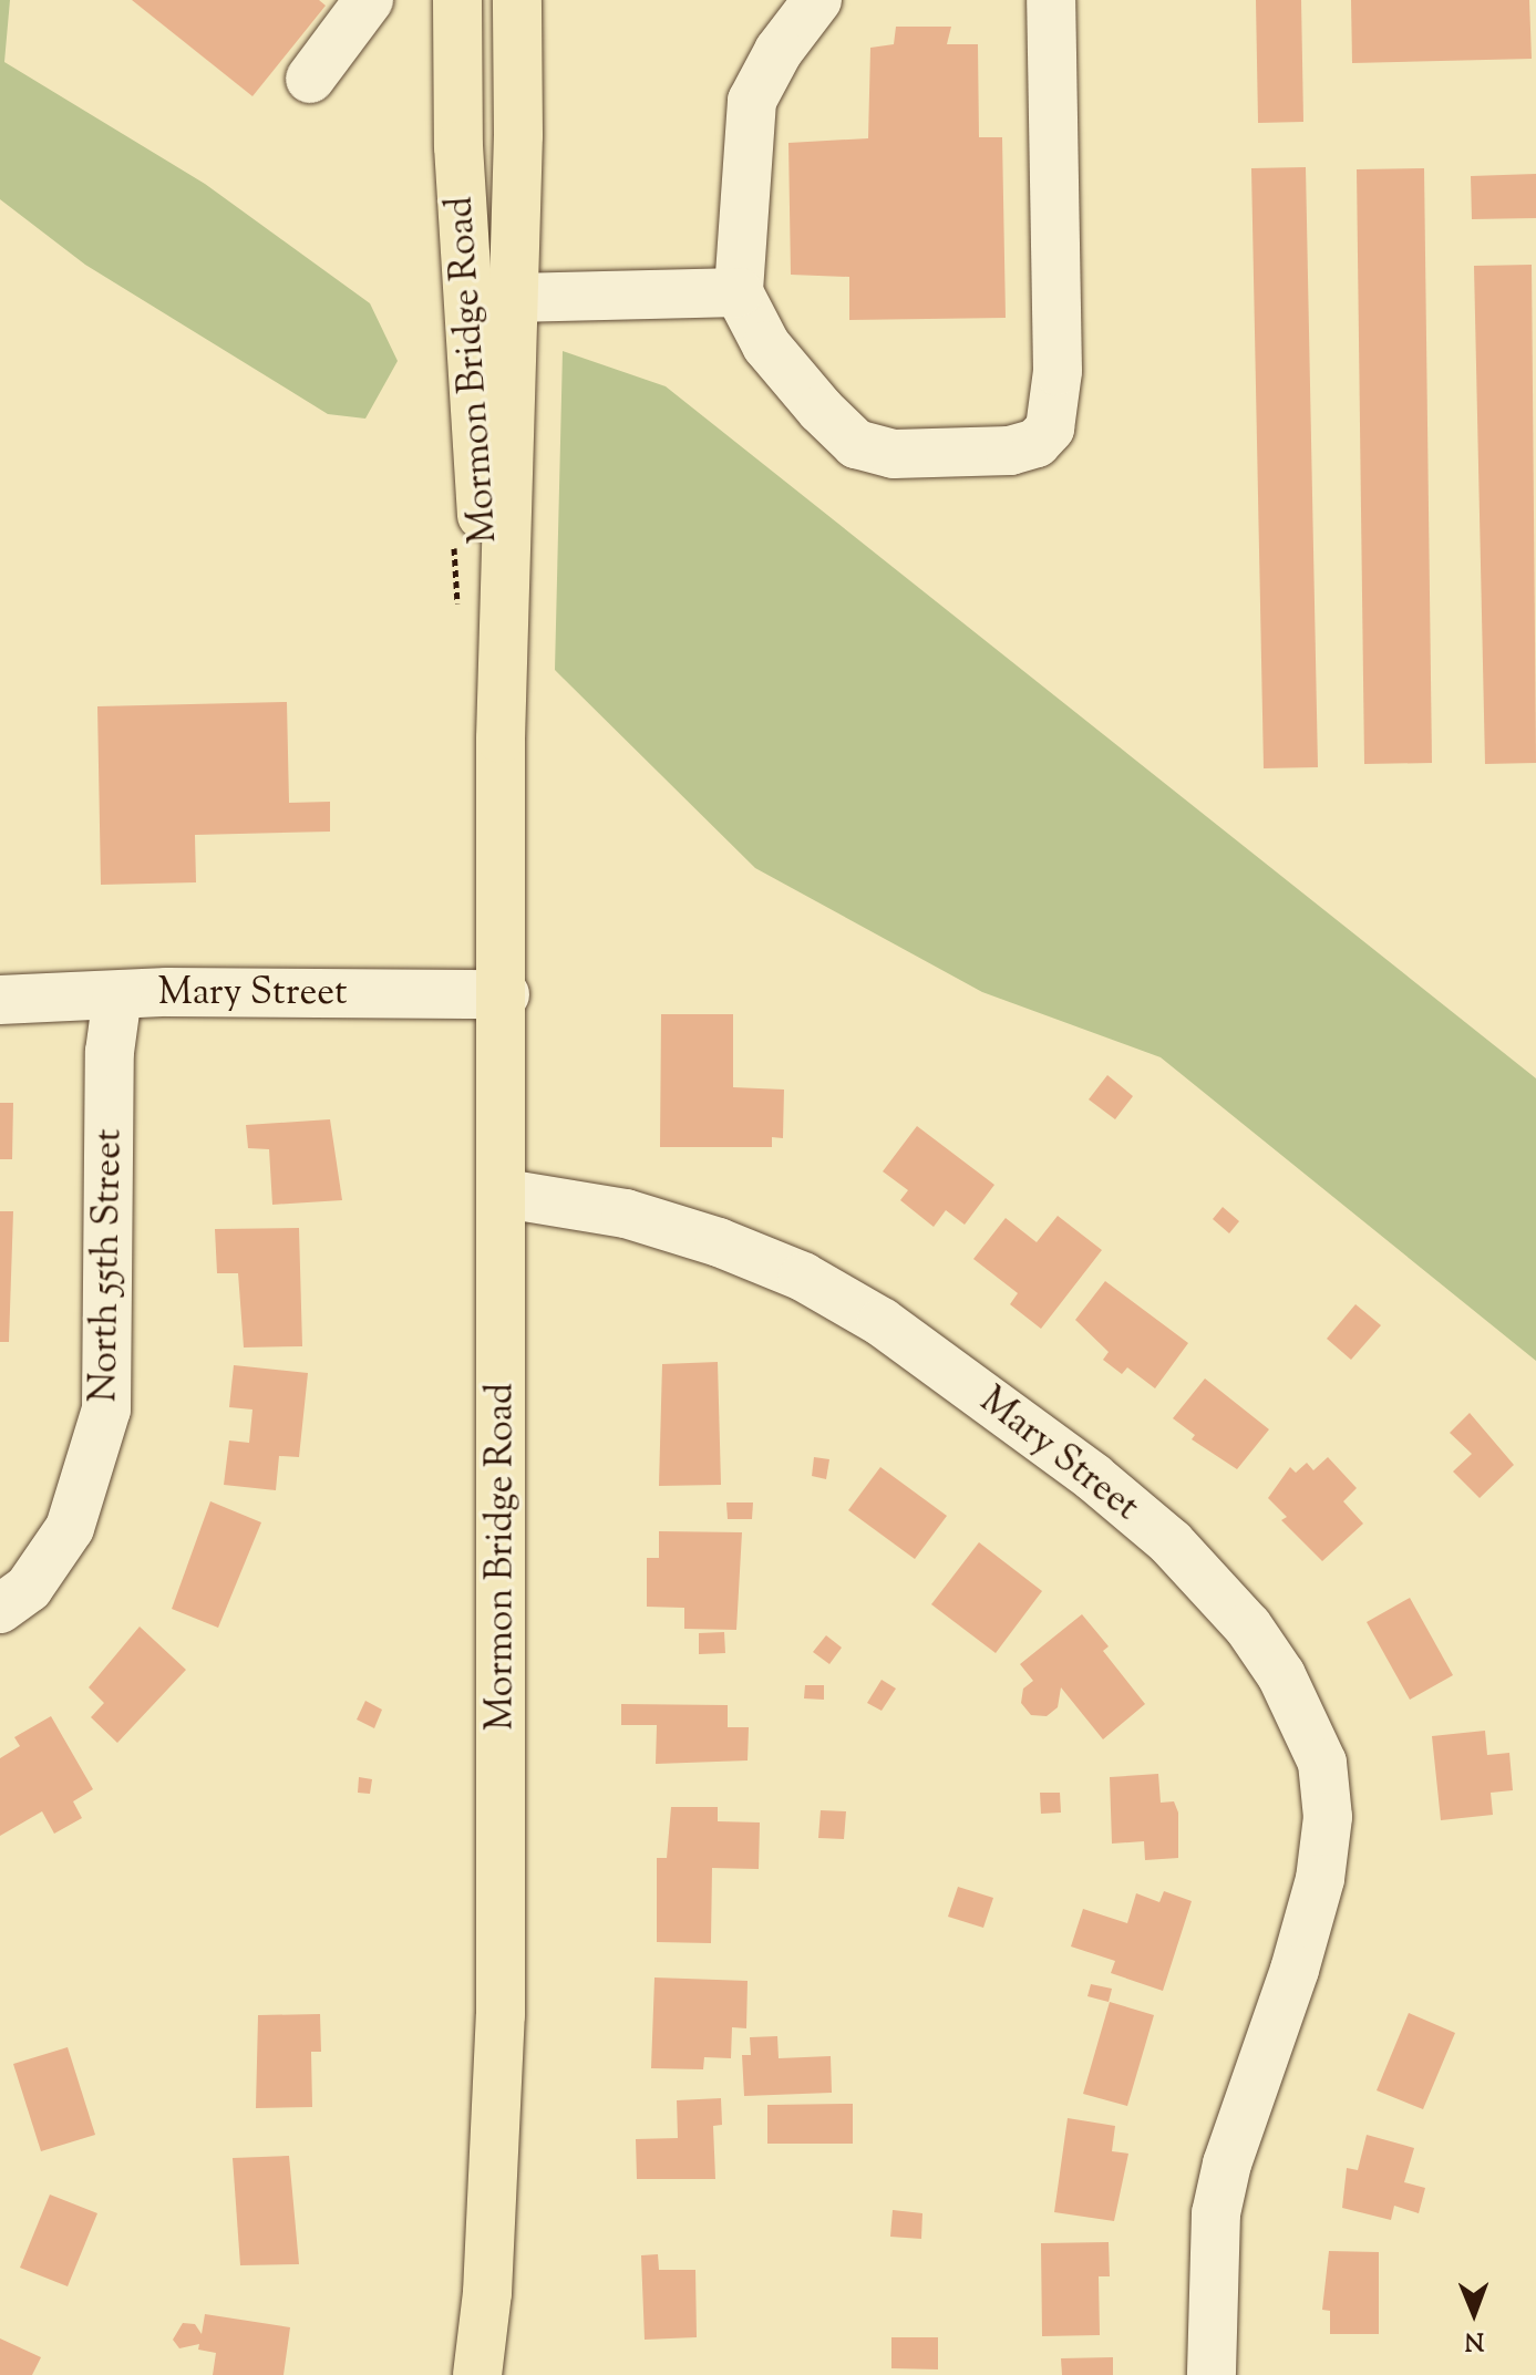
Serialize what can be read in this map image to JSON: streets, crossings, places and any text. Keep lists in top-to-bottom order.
{
  "streets": {
    "main road": ["Mormon Bridge Road"],
    "street": ["Mary Street", "North 55th Street"]
  },
  "crossings": [
    ["Mormon Bridge Road", "Mary Street"],
    ["Mary Street", "North 55th Street"]
  ],
  "north": "bottom"
}
